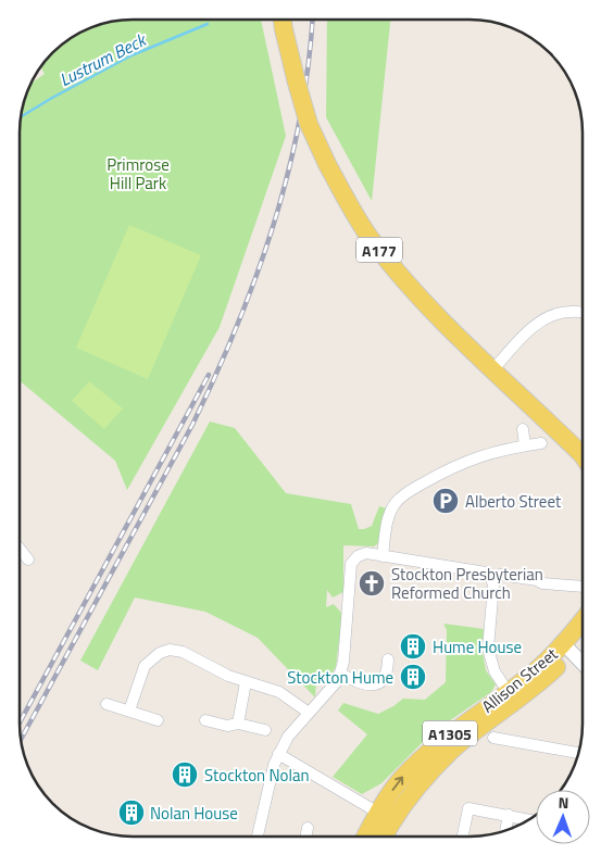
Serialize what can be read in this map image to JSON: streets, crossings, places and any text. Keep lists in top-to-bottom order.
{
  "streets": {
    "main road": ["A177", "Allison Street", "A1305"]
  },
  "water": ["Lustrum Beck"],
  "parks": ["Primrose Hill Park"],
  "places": {
    "parking": ["Alberto Street"],
    "church": ["Stockton Presbyterian Reformed Church"],
    "building": [
      "Hume House",
      "Stockton Hume",
      "Stockton Nolan",
      "Nolan House"
    ]
  },
  "north": "top"
}
